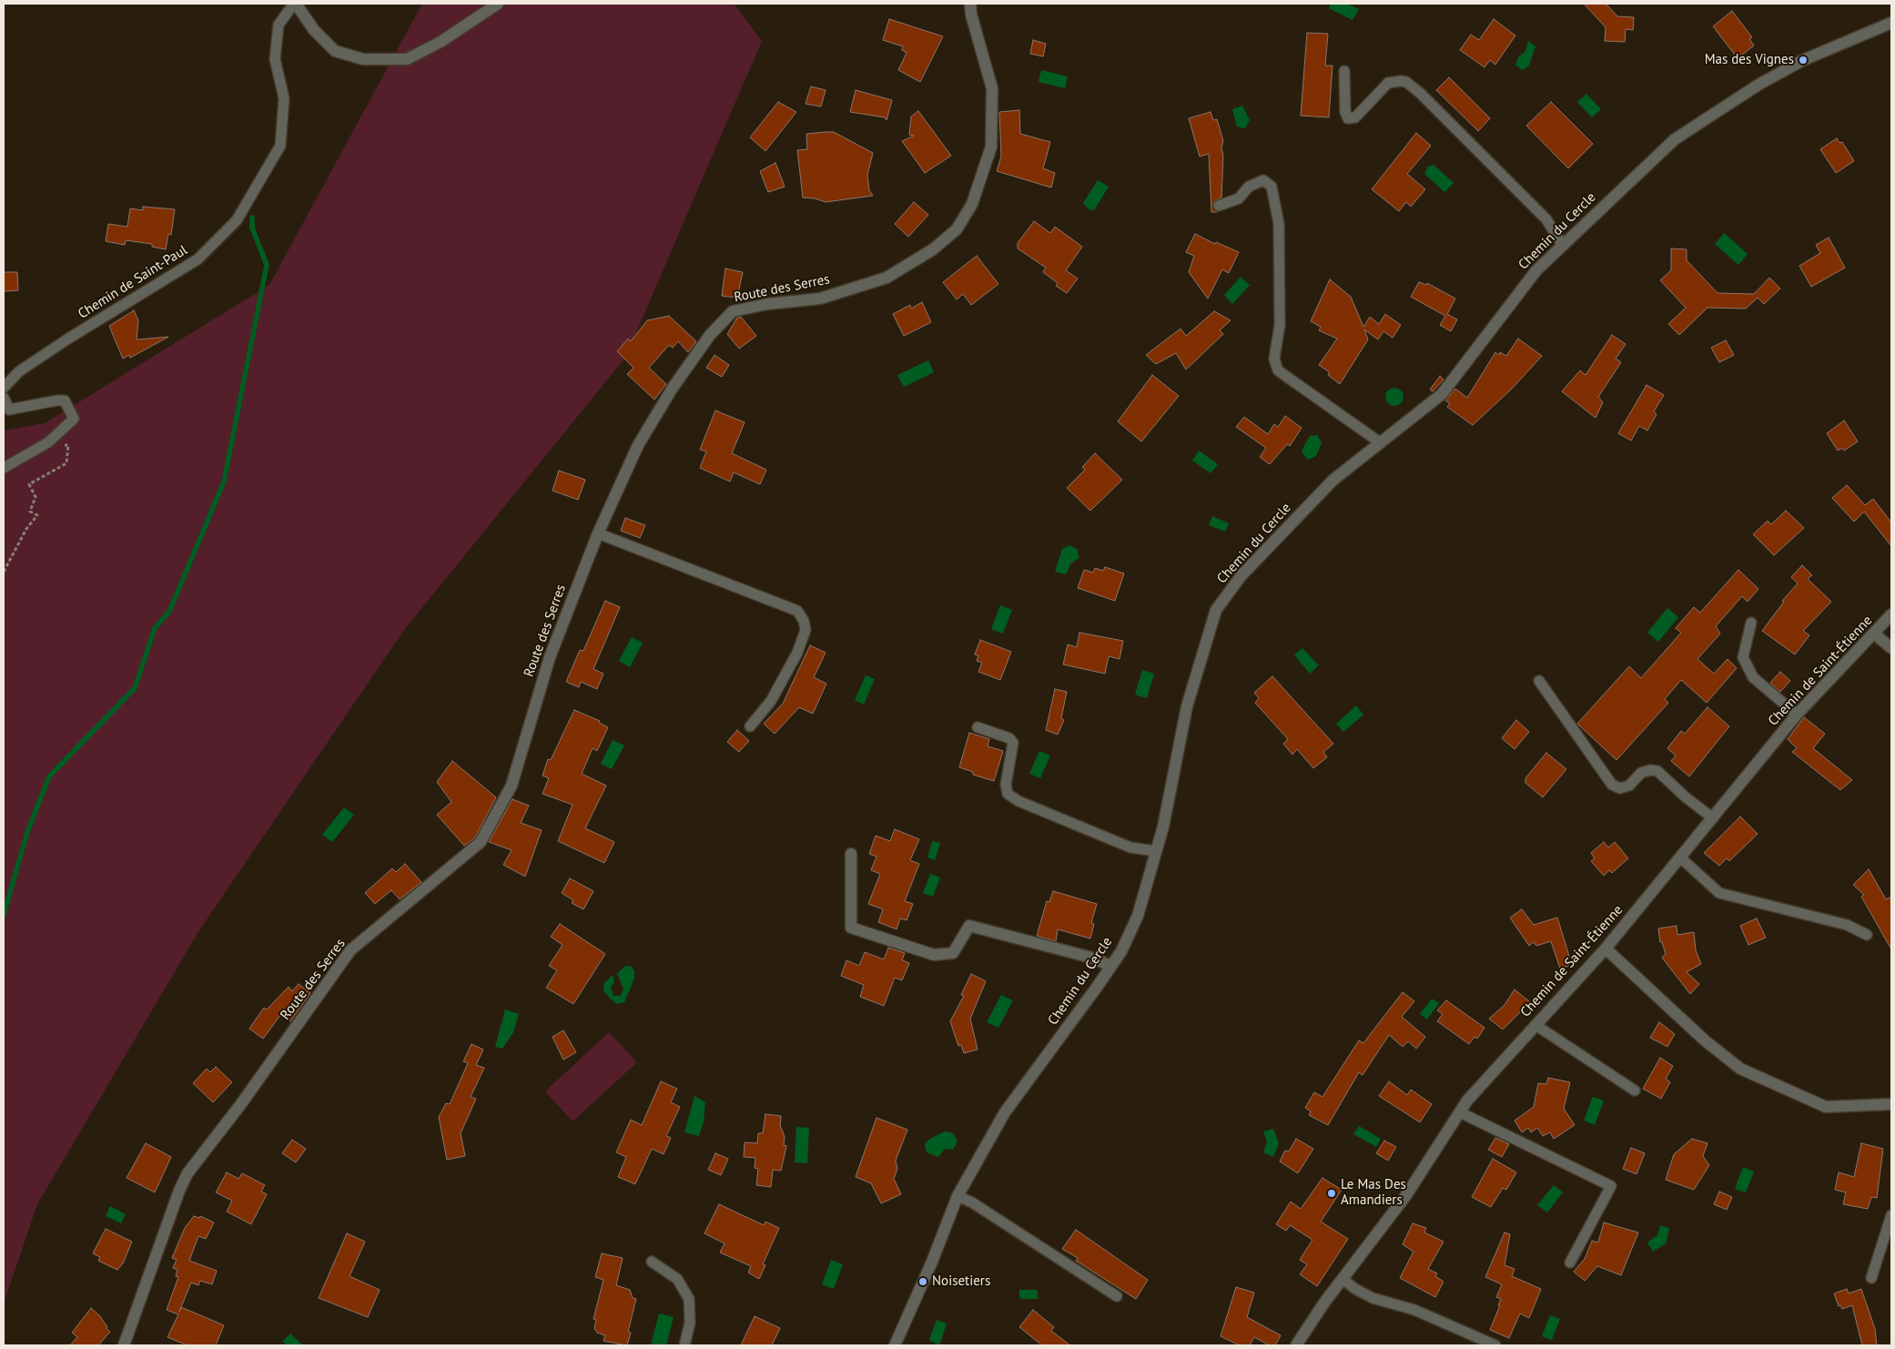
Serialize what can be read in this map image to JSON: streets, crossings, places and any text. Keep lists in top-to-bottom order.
{
  "streets": {
    "street": ["Chemin du Cercle", "Route des Serres", "Chemin de Saint-Étienne"],
    "lane": ["Chemin de Saint-Paul"]
  },
  "places": ["Mas des Vignes", "Le Mas Des Amandiers", "Noisetiers"]
}
